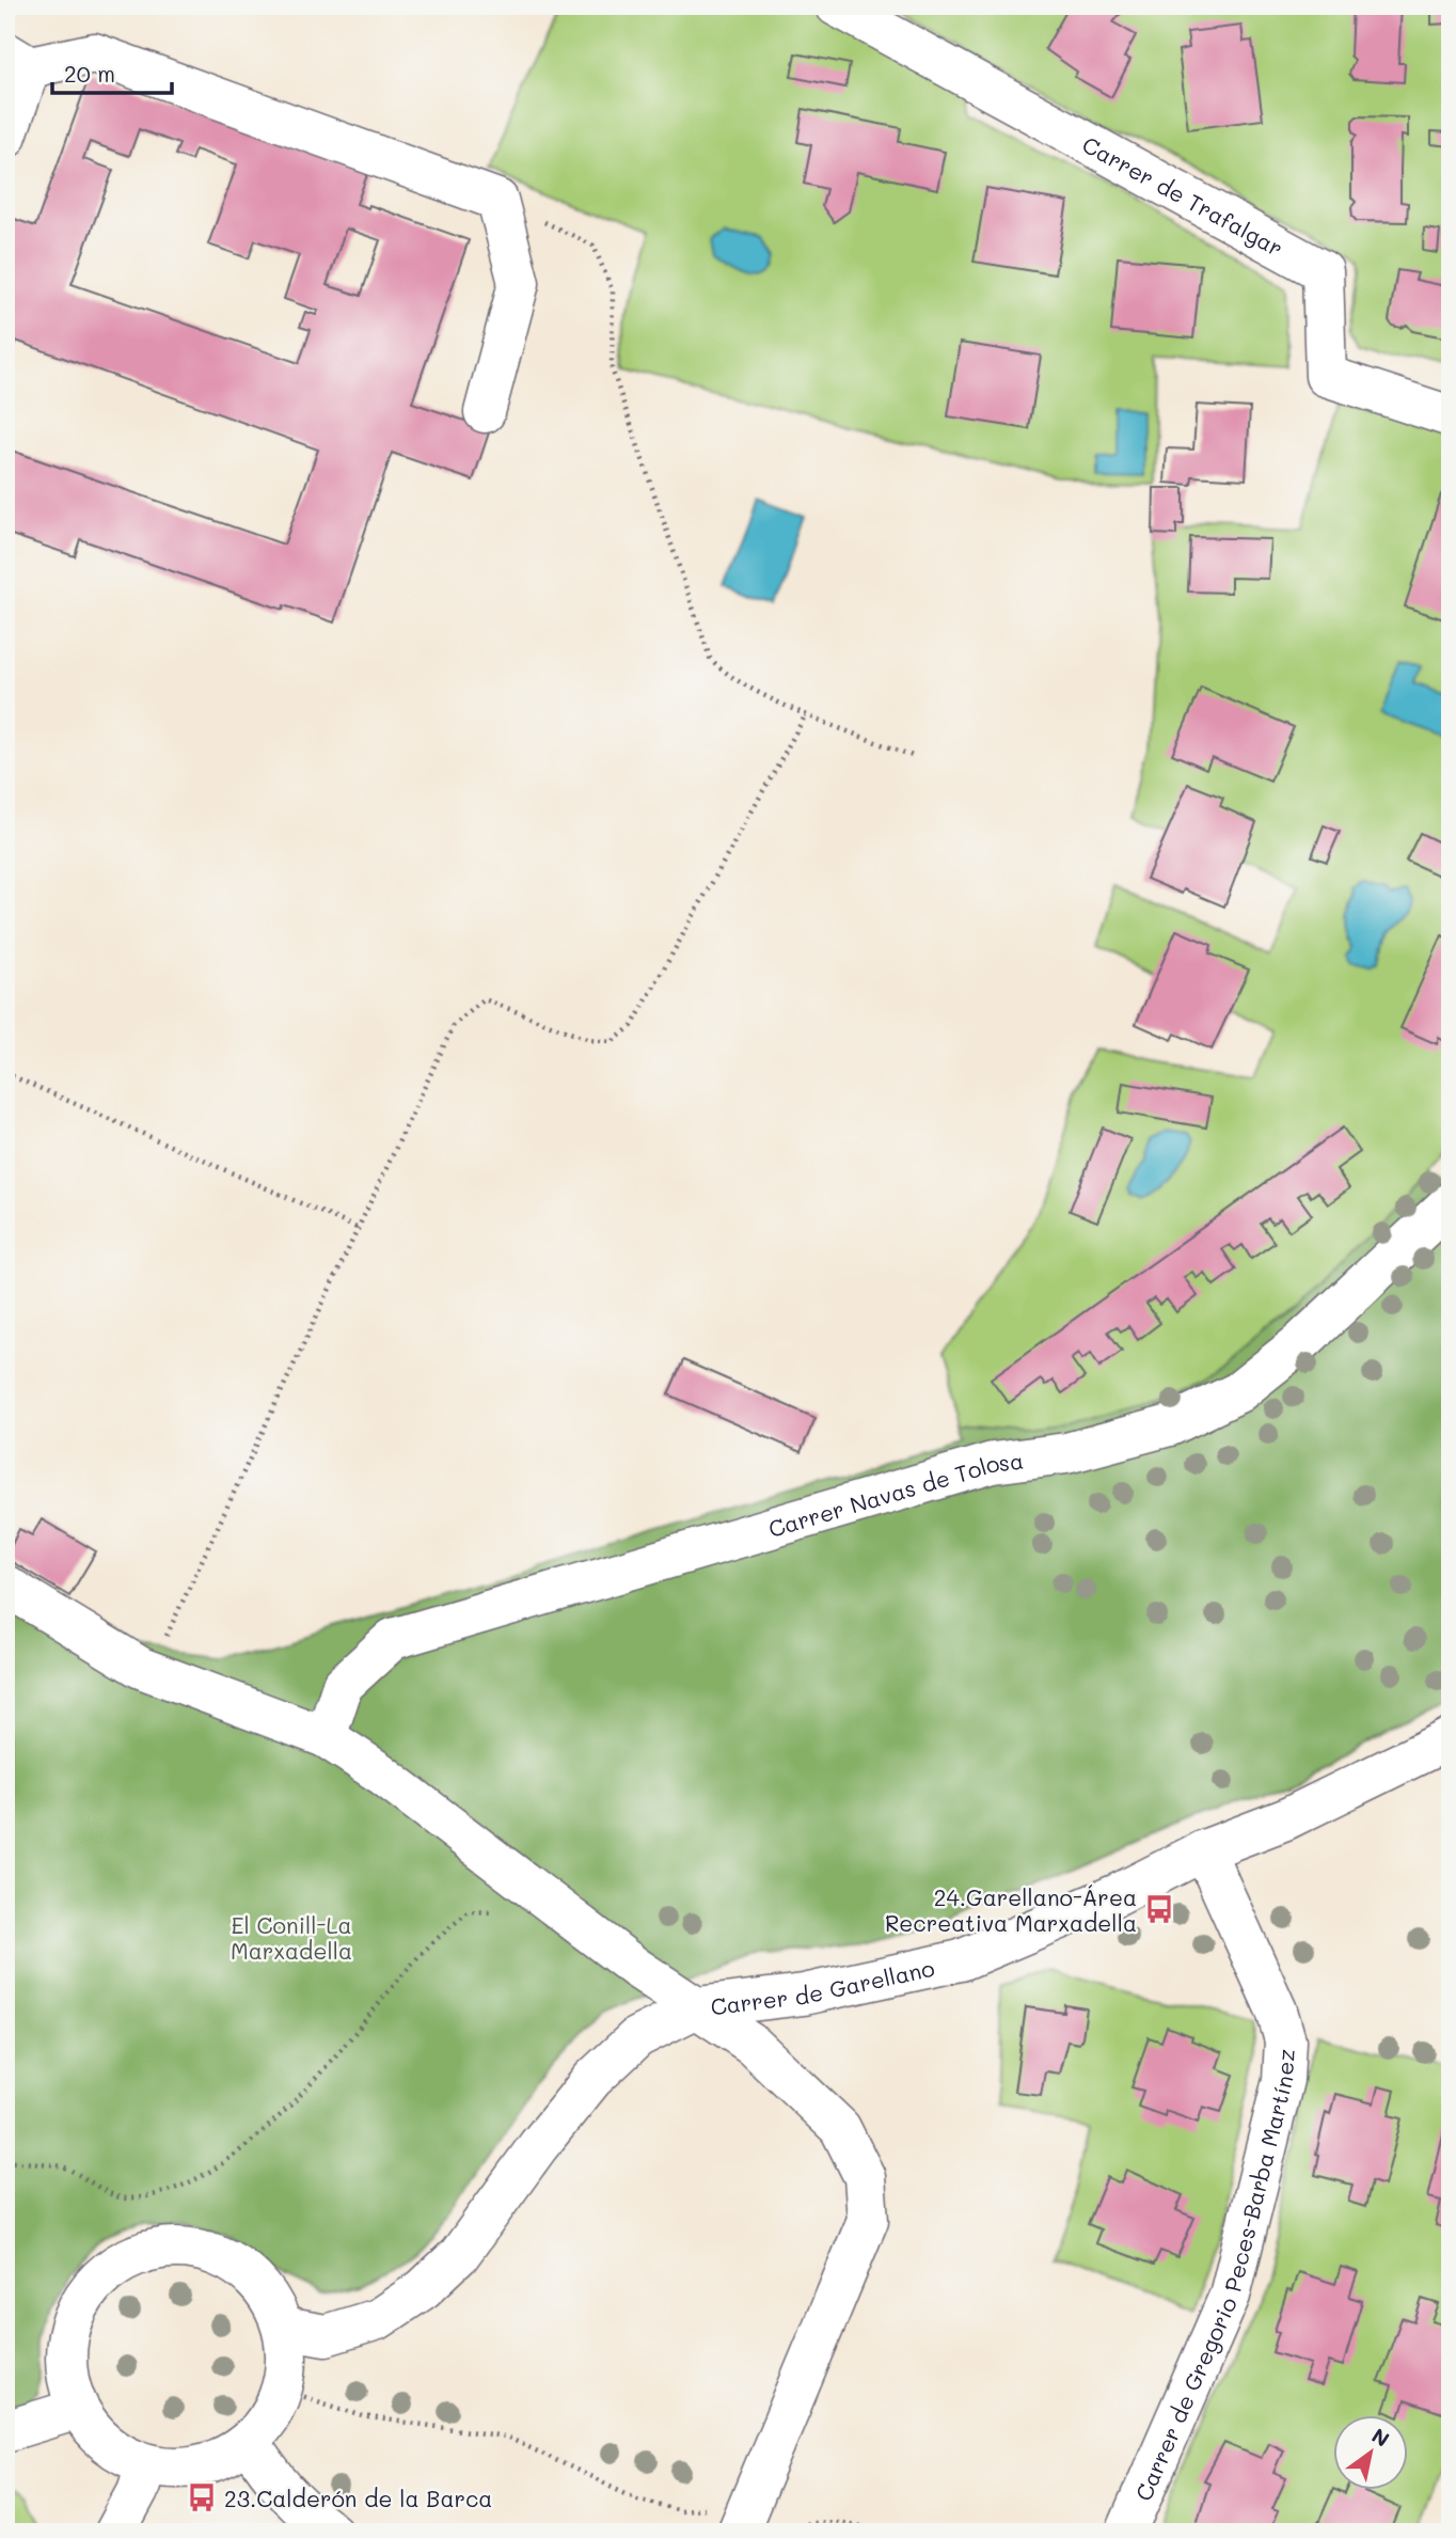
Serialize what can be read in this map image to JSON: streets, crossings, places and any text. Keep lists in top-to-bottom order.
{
  "streets": {
    "street": [
      "Carrer de Trafalgar",
      "Carrer Navas de Tolosa",
      "Carrer de Garellano",
      "Carrer de Gregorio Peces-Barba Martínez"
    ]
  },
  "crossings": [
    ["Carrer de Garellano", "Carrer de Gregorio Peces-Barba Martínez"]
  ],
  "parks": ["El Conill-La Marxadella"],
  "places": {
    "bus stop": ["24.Garellano-Área Recreativa Marxadella", "23.Calderón de la Barca"]
  },
  "scale_bar": "20 m",
  "north": "top right"
}
